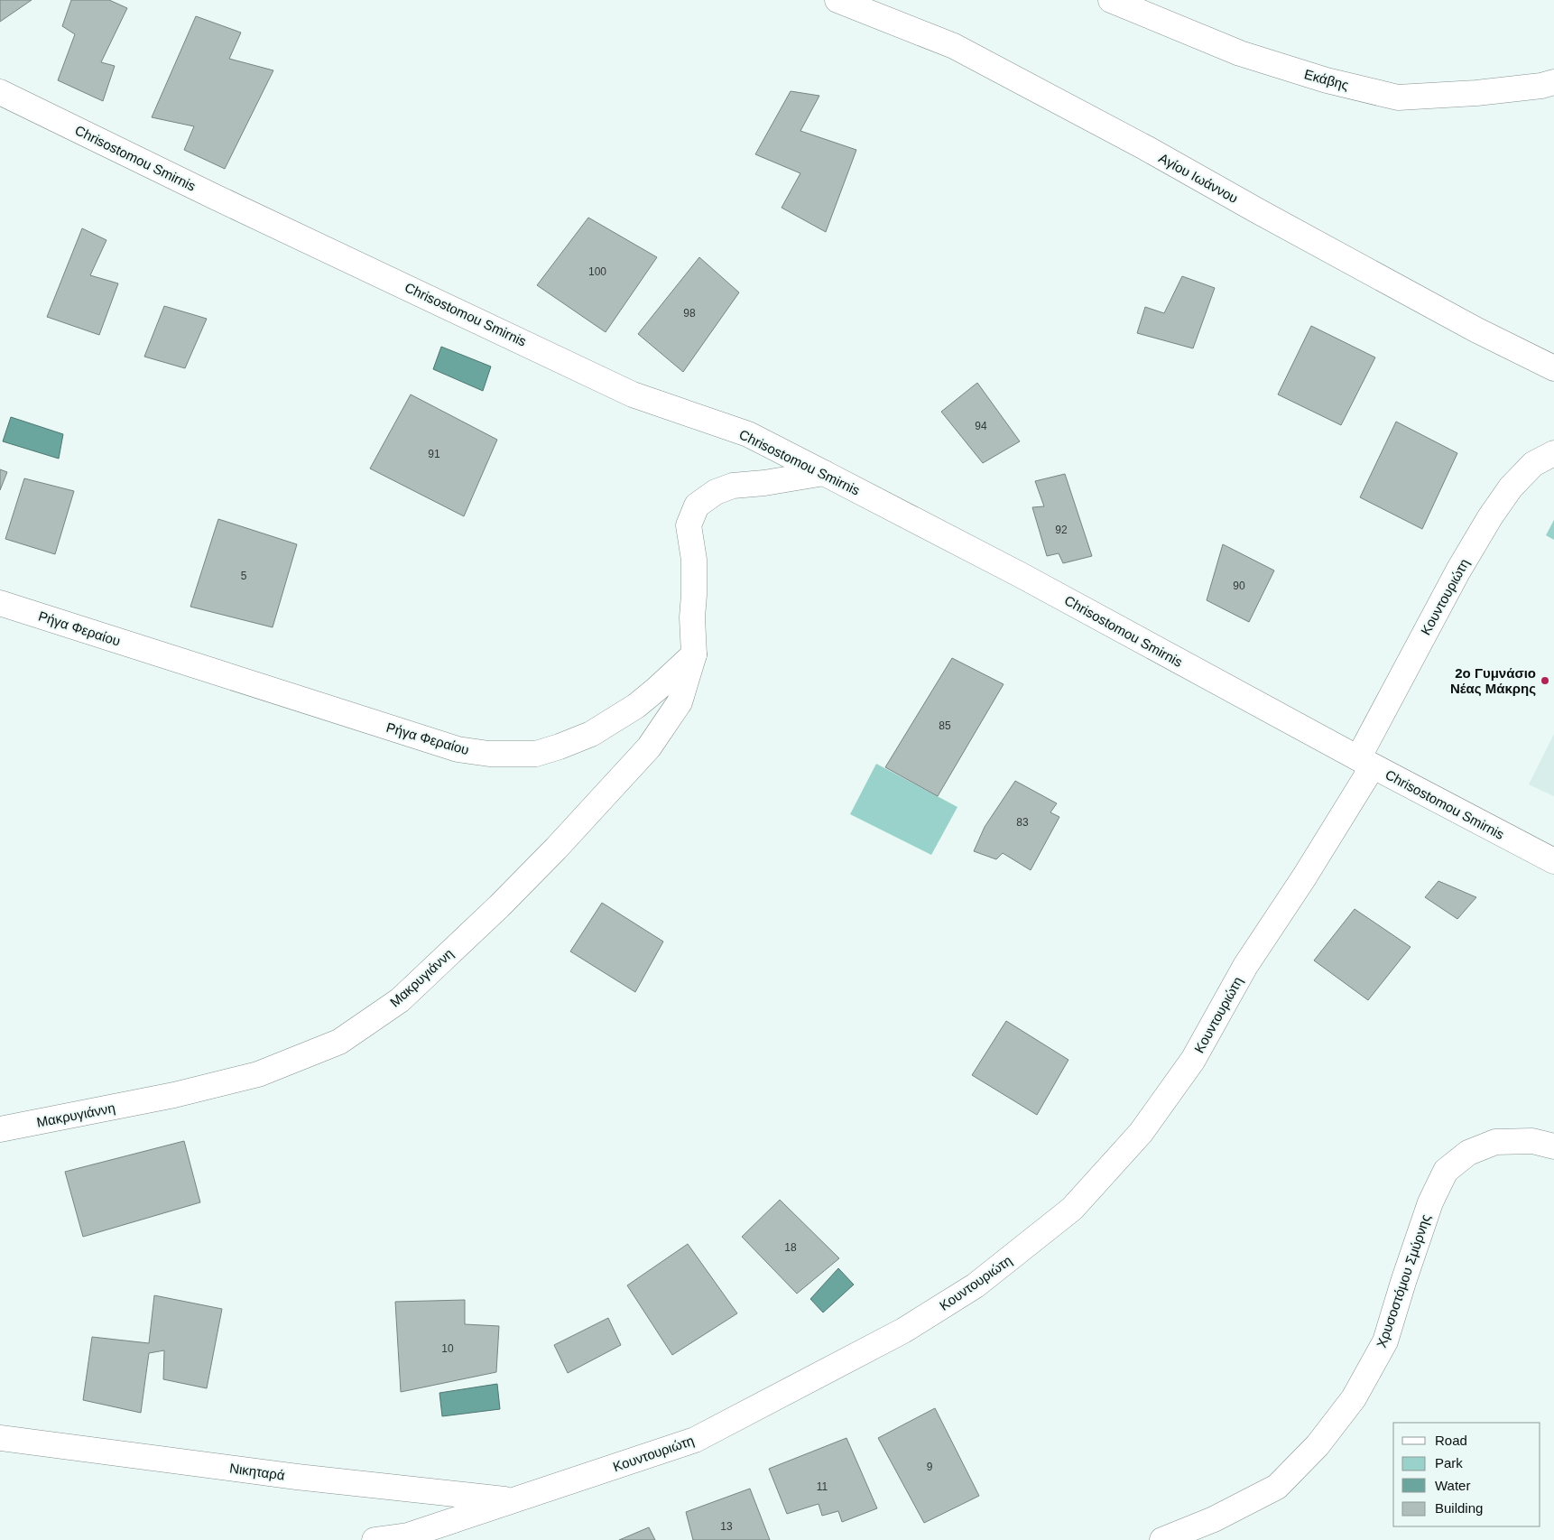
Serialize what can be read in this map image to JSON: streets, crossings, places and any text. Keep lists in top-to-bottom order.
{
  "streets": {
    "street": [
      "Εκάβης",
      "Chrisostomou Smirnis",
      "Αγίου Ιωάννου",
      "Κουντουριώτη",
      "Ρήγα Φεραίου",
      "Μακρυγιάννη",
      "Χρυσοστόμου Σμύρνης",
      "Νικηταρά"
    ]
  },
  "crossings": [
    ["Chrisostomou Smirnis", "Κουντουριώτη"],
    ["Κουντουριώτη", "Νικηταρά"],
    ["Ρήγα Φεραίου", "Μακρυγιάννη"]
  ],
  "places": ["2ο Γυμνάσιο Νέας Μάκρης"],
  "house_numbers": [
    "100",
    "98",
    "94",
    "91",
    "92",
    "5",
    "90",
    "85",
    "83",
    "18",
    "10",
    "9",
    "11",
    "13"
  ],
  "legend": [
    "Road",
    "Park",
    "Water",
    "Building"
  ]
}
